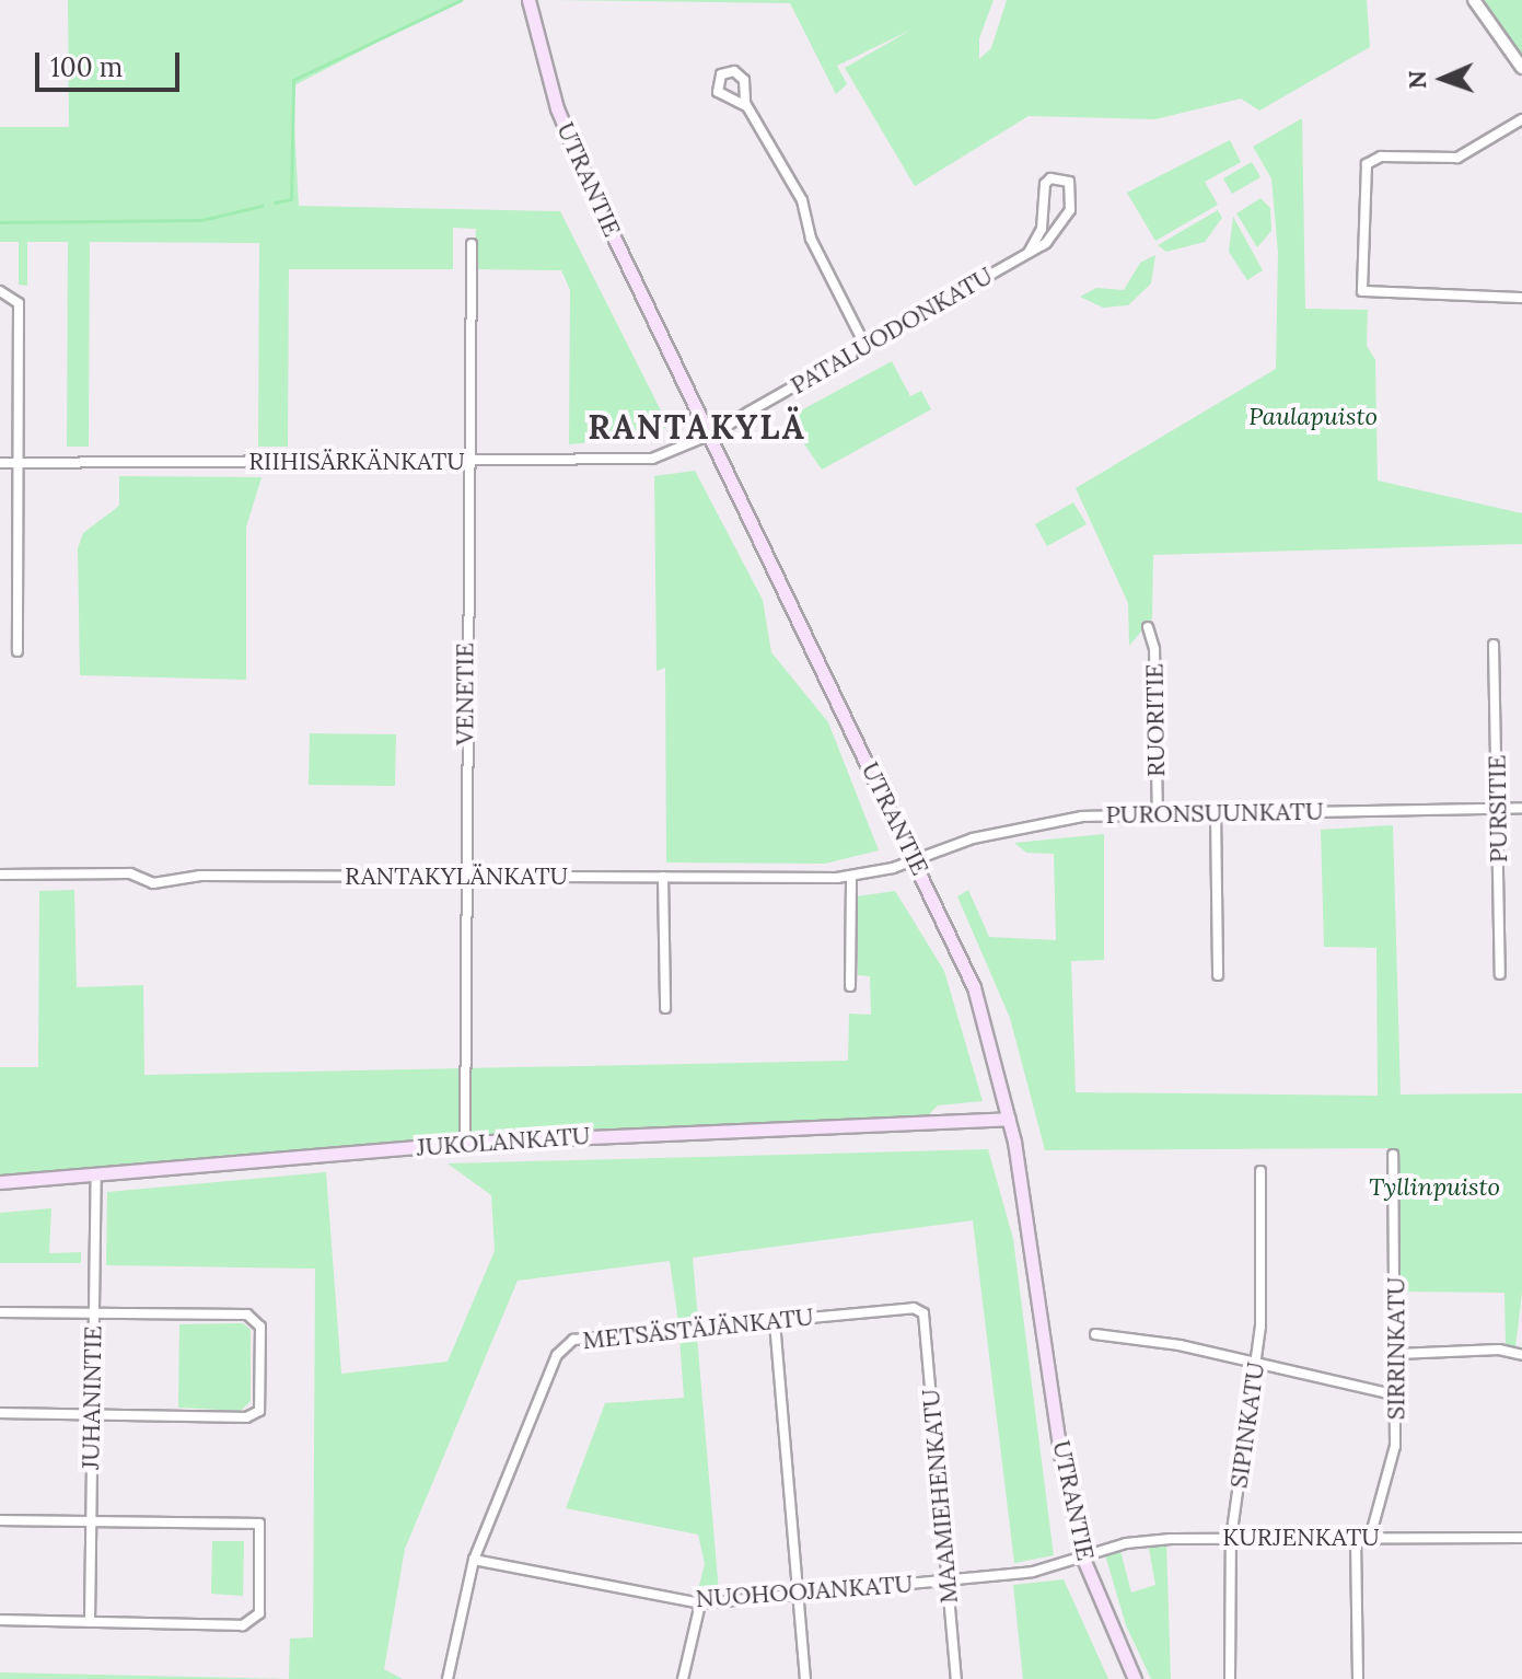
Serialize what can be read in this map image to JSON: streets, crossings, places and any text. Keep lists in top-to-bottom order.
{
  "streets": {
    "main road": ["UTRANTIE", "JUKOLANKATU"],
    "street": [
      "PATALUODONKATU",
      "RIIHISÄRKÄNKATU",
      "VENETIE",
      "RUORITIE",
      "PURSITIE",
      "PURONSUUNKATU",
      "RANTAKYLÄNKATU",
      "METSÄSTÄJÄNKATU",
      "SIRRINKATU",
      "JUHANINTIE",
      "SIPINKATU",
      "MAAMIEHENKATU",
      "KURJENKATU",
      "NUOHOOJANKATU"
    ]
  },
  "crossings": [
    ["UTRANTIE", "PATALUODONKATU"],
    ["UTRANTIE", "RIIHISÄRKÄNKATU"],
    ["UTRANTIE", "PURONSUUNKATU"],
    ["UTRANTIE", "RANTAKYLÄNKATU"],
    ["UTRANTIE", "JUKOLANKATU"],
    ["UTRANTIE", "KURJENKATU"],
    ["UTRANTIE", "NUOHOOJANKATU"],
    ["PATALUODONKATU", "RIIHISÄRKÄNKATU"],
    ["RIIHISÄRKÄNKATU", "VENETIE"],
    ["VENETIE", "RANTAKYLÄNKATU"],
    ["VENETIE", "JUKOLANKATU"],
    ["RUORITIE", "PURONSUUNKATU"],
    ["PURSITIE", "PURONSUUNKATU"],
    ["PURONSUUNKATU", "RANTAKYLÄNKATU"],
    ["JUKOLANKATU", "JUHANINTIE"],
    ["METSÄSTÄJÄNKATU", "MAAMIEHENKATU"],
    ["METSÄSTÄJÄNKATU", "NUOHOOJANKATU"],
    ["SIRRINKATU", "KURJENKATU"],
    ["SIPINKATU", "KURJENKATU"],
    ["MAAMIEHENKATU", "NUOHOOJANKATU"],
    ["KURJENKATU", "NUOHOOJANKATU"]
  ],
  "districts": ["RANTAKYLÄ"],
  "parks": ["Paulapuisto", "Tyllinpuisto"],
  "scale_bar": "100 m",
  "north": "left"
}
